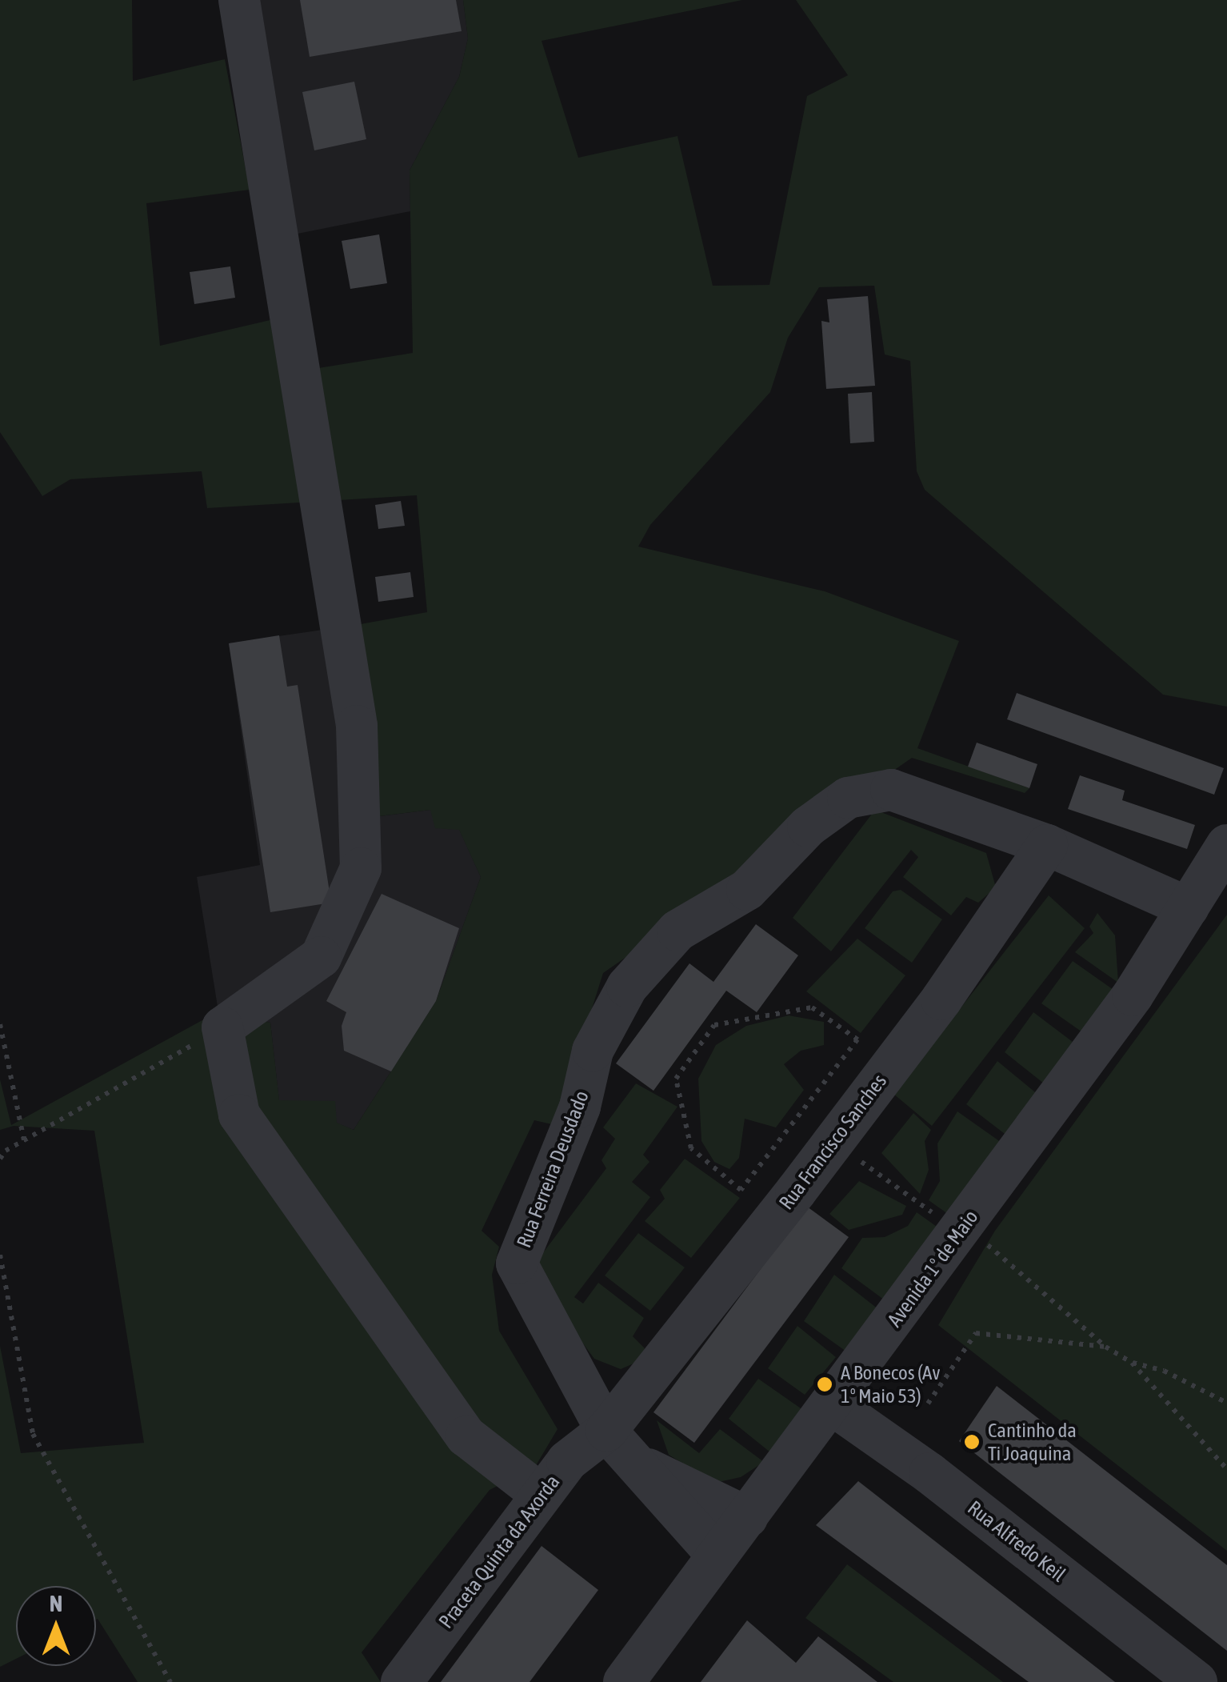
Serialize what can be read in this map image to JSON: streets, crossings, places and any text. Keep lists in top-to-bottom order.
{
  "streets": {
    "street": [
      "Rua Francisco Sanches",
      "Rua Ferreira Deusdado",
      "Avenida 1º de Maio",
      "Rua Alfredo Keil",
      "Praceta Quinta da Axorda"
    ]
  },
  "crossings": [
    ["Rua Francisco Sanches", "Rua Ferreira Deusdado"],
    ["Rua Francisco Sanches", "Praceta Quinta da Axorda"],
    ["Rua Ferreira Deusdado", "Avenida 1º de Maio"],
    ["Rua Ferreira Deusdado", "Praceta Quinta da Axorda"],
    ["Avenida 1º de Maio", "Rua Alfredo Keil"]
  ],
  "places": ["A Bonecos (Av 1º Maio 53)", "Cantinho da Ti Joaquina"],
  "north": "top"
}
